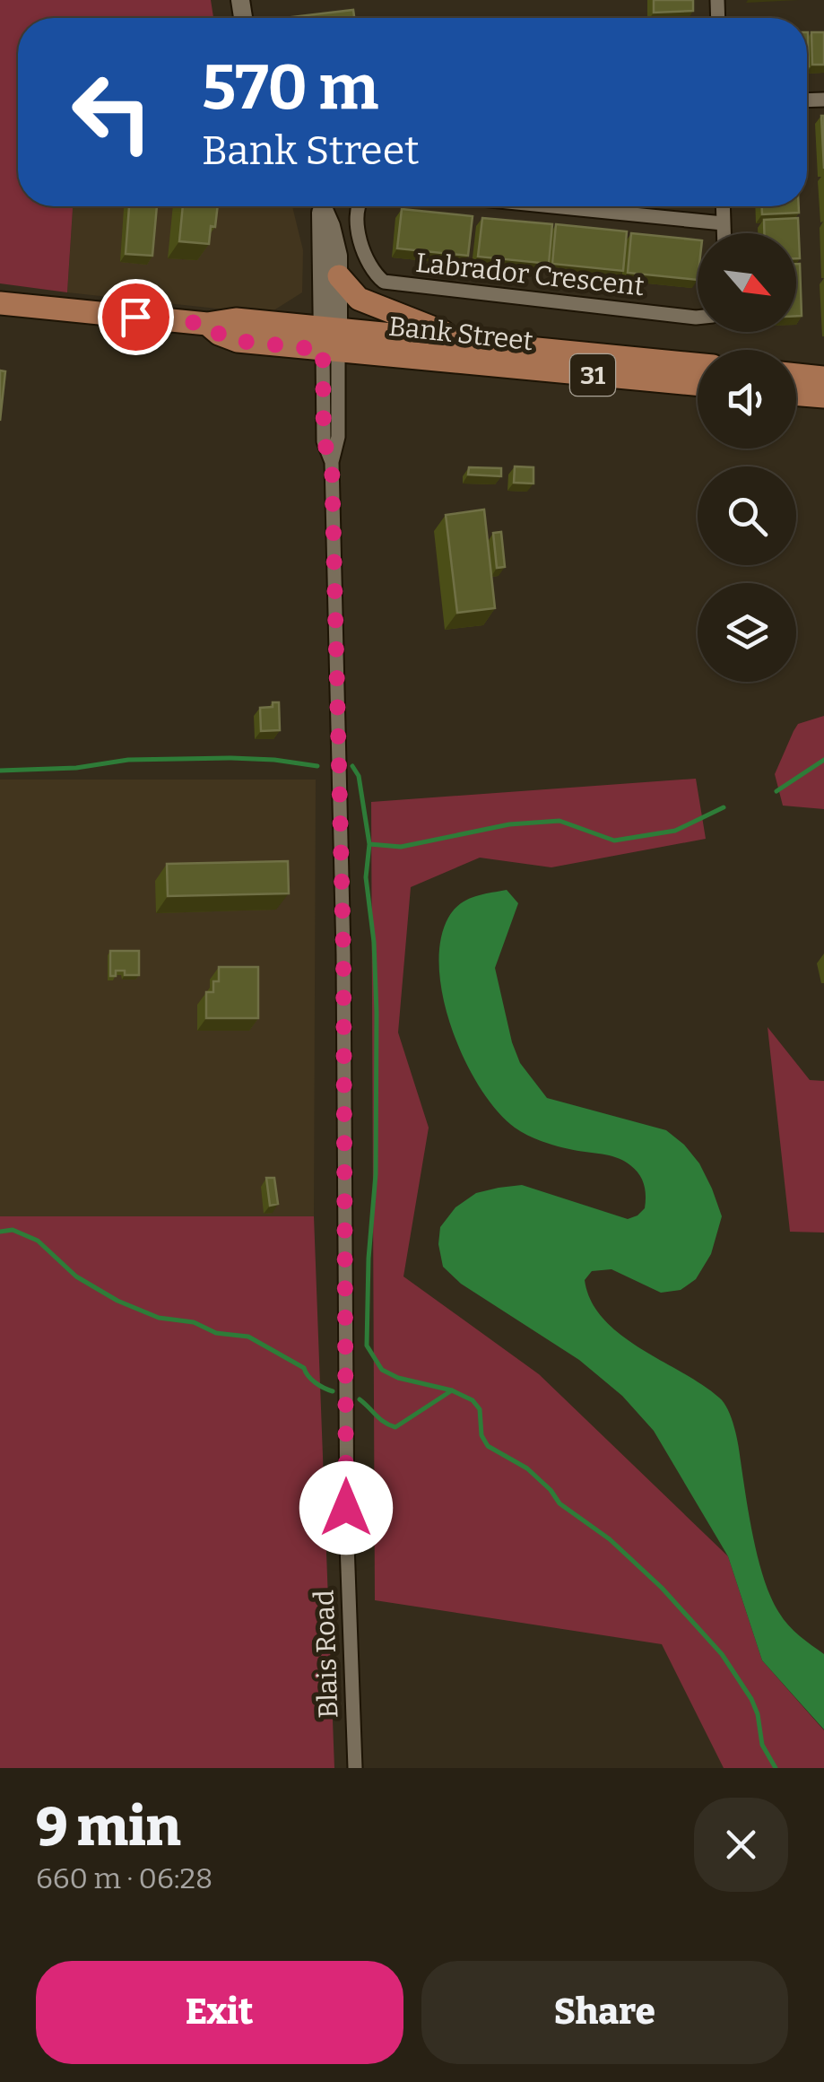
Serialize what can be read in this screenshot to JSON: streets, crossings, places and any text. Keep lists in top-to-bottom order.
{
  "streets": {
    "main road": ["Bank Street", "31"],
    "street": ["Labrador Crescent", "Blais Road"]
  },
  "crossings": [
    ["Bank Street", "Blais Road"]
  ],
  "north": "bottom right",
  "page": {
    "turn": ["570 m", "Bank Street"],
    "heading": ["9 min", "660 m · 06:28"],
    "buttons": ["Exit", "Share"]
  }
}
